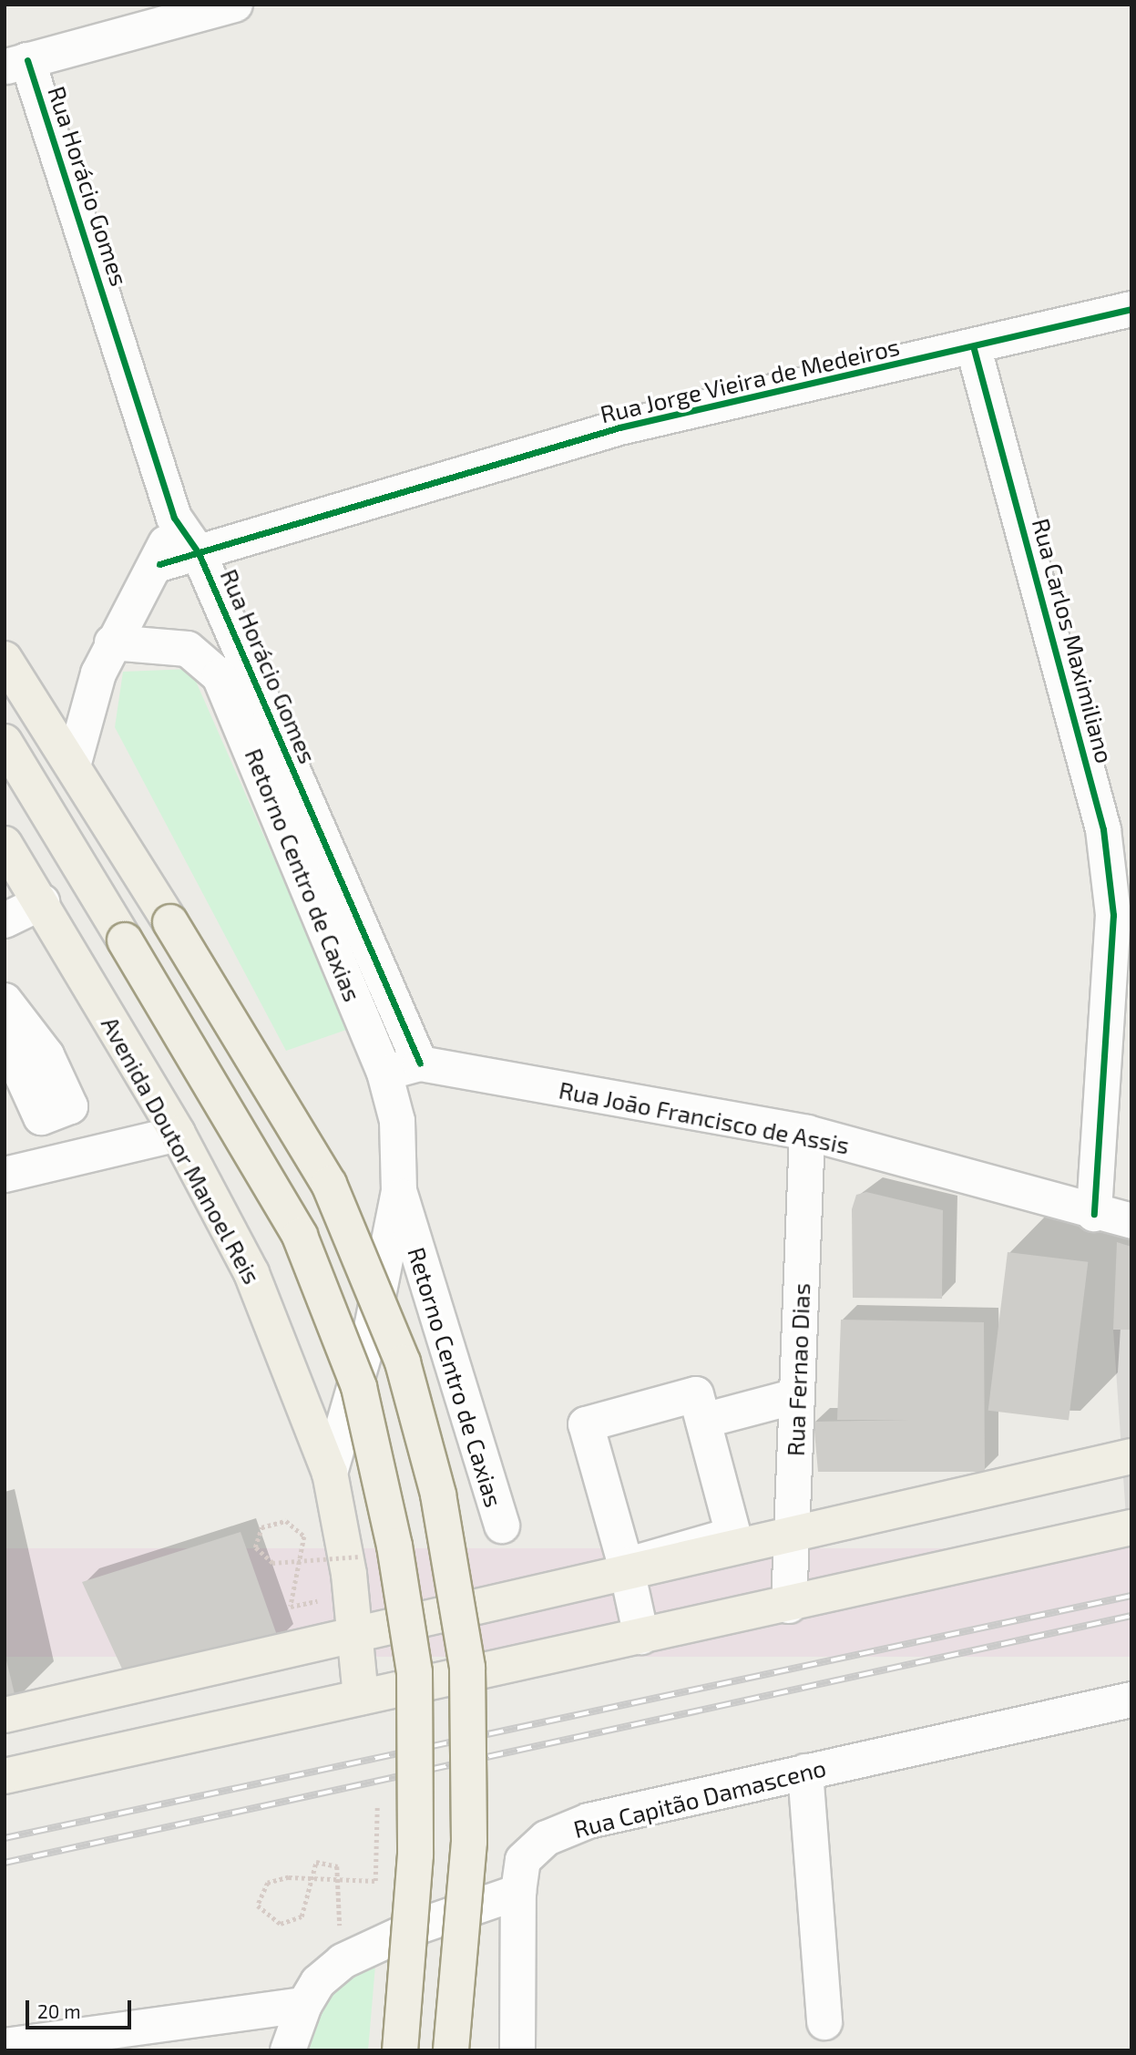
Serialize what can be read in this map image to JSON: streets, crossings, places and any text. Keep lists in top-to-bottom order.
{
  "streets": {
    "main road": ["Avenida Doutor Manoel Reis"],
    "street": [
      "Rua Horácio Gomes",
      "Rua Jorge Vieira de Medeiros",
      "Rua Carlos Maximiliano",
      "Retorno Centro de Caxias",
      "Rua Joāo Francisco de Assis",
      "Rua Fernao Dias",
      "Rua Capitão Damasceno"
    ]
  },
  "crossings": [
    ["Rua Horácio Gomes", "Rua Jorge Vieira de Medeiros"],
    ["Rua Horácio Gomes", "Rua Joāo Francisco de Assis"],
    ["Rua Jorge Vieira de Medeiros", "Rua Carlos Maximiliano"],
    ["Rua Carlos Maximiliano", "Rua Joāo Francisco de Assis"],
    ["Retorno Centro de Caxias", "Rua Joāo Francisco de Assis"],
    ["Retorno Centro de Caxias", "Avenida Doutor Manoel Reis"],
    ["Rua Joāo Francisco de Assis", "Rua Fernao Dias"]
  ],
  "scale_bar": "20 m"
}
